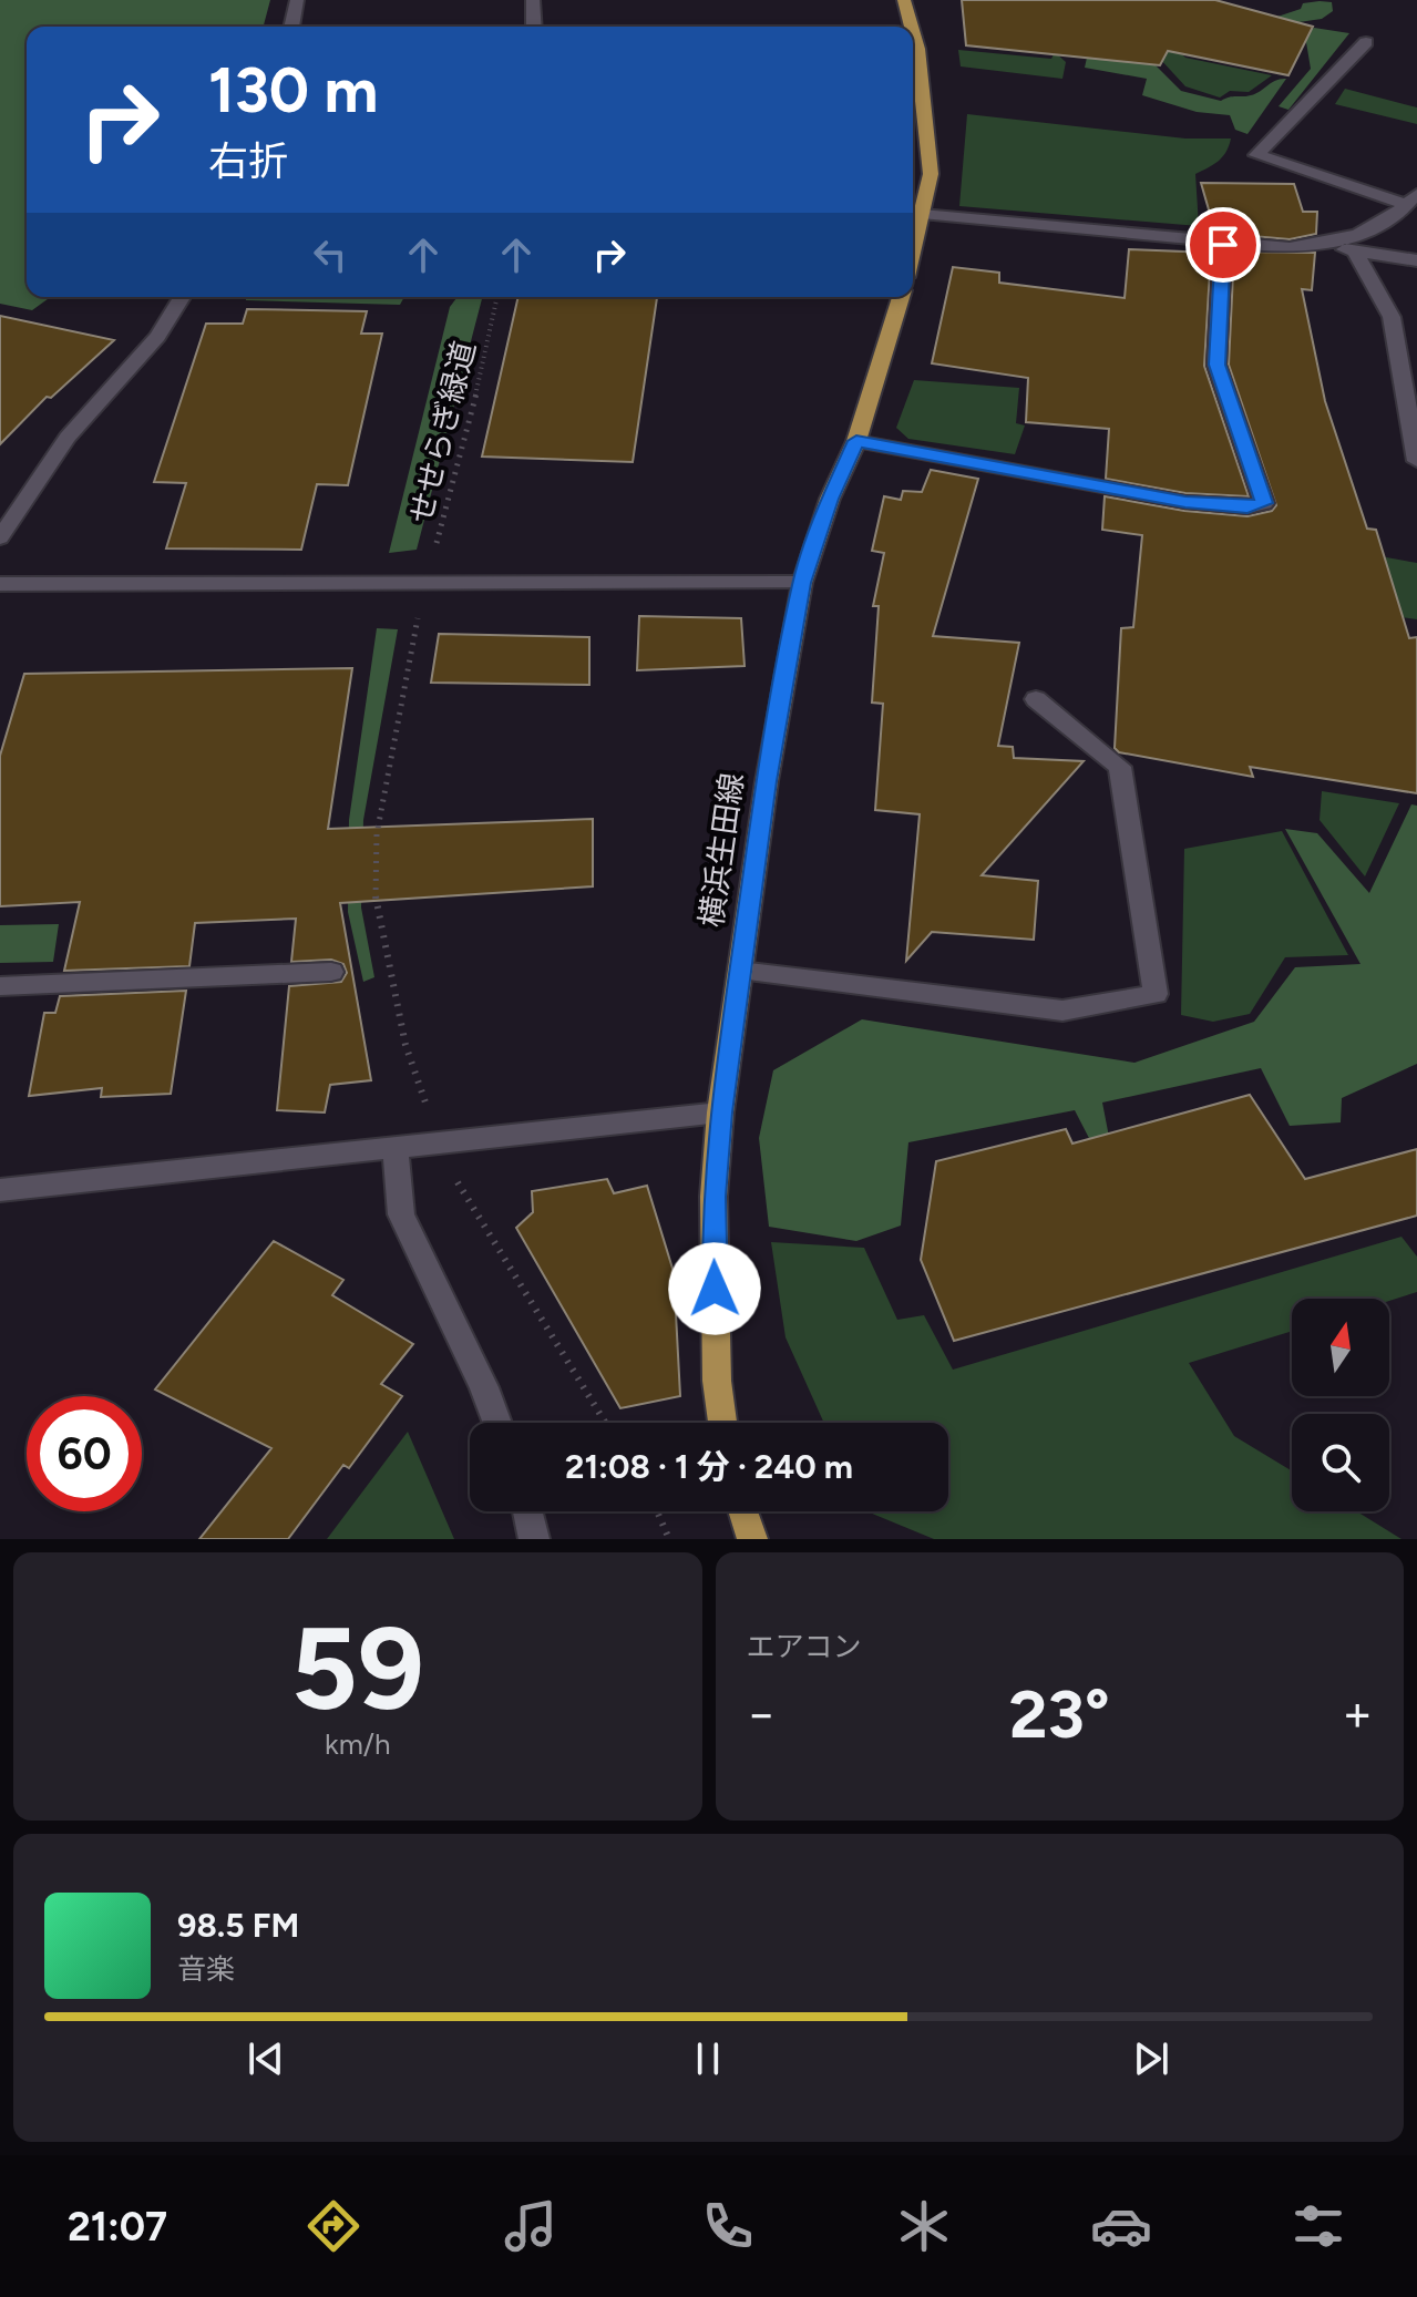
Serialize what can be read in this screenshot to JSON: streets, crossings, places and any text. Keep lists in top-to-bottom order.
{
  "streets": {
    "main road": ["横浜生田線"],
    "path": ["せせらぎ緑道"]
  },
  "north": "top",
  "page": {
    "turn": ["130 m", "右折"],
    "limit": "60",
    "trip": "21:08 · 1 分 · 240 m",
    "tile": [
      ["59", "km/h"],
      "エアコン"
    ],
    "heat": ["−", "23°", "+"],
    "song": ["98.5 FM", "音楽"],
    "tabs": "21:07"
  }
}
